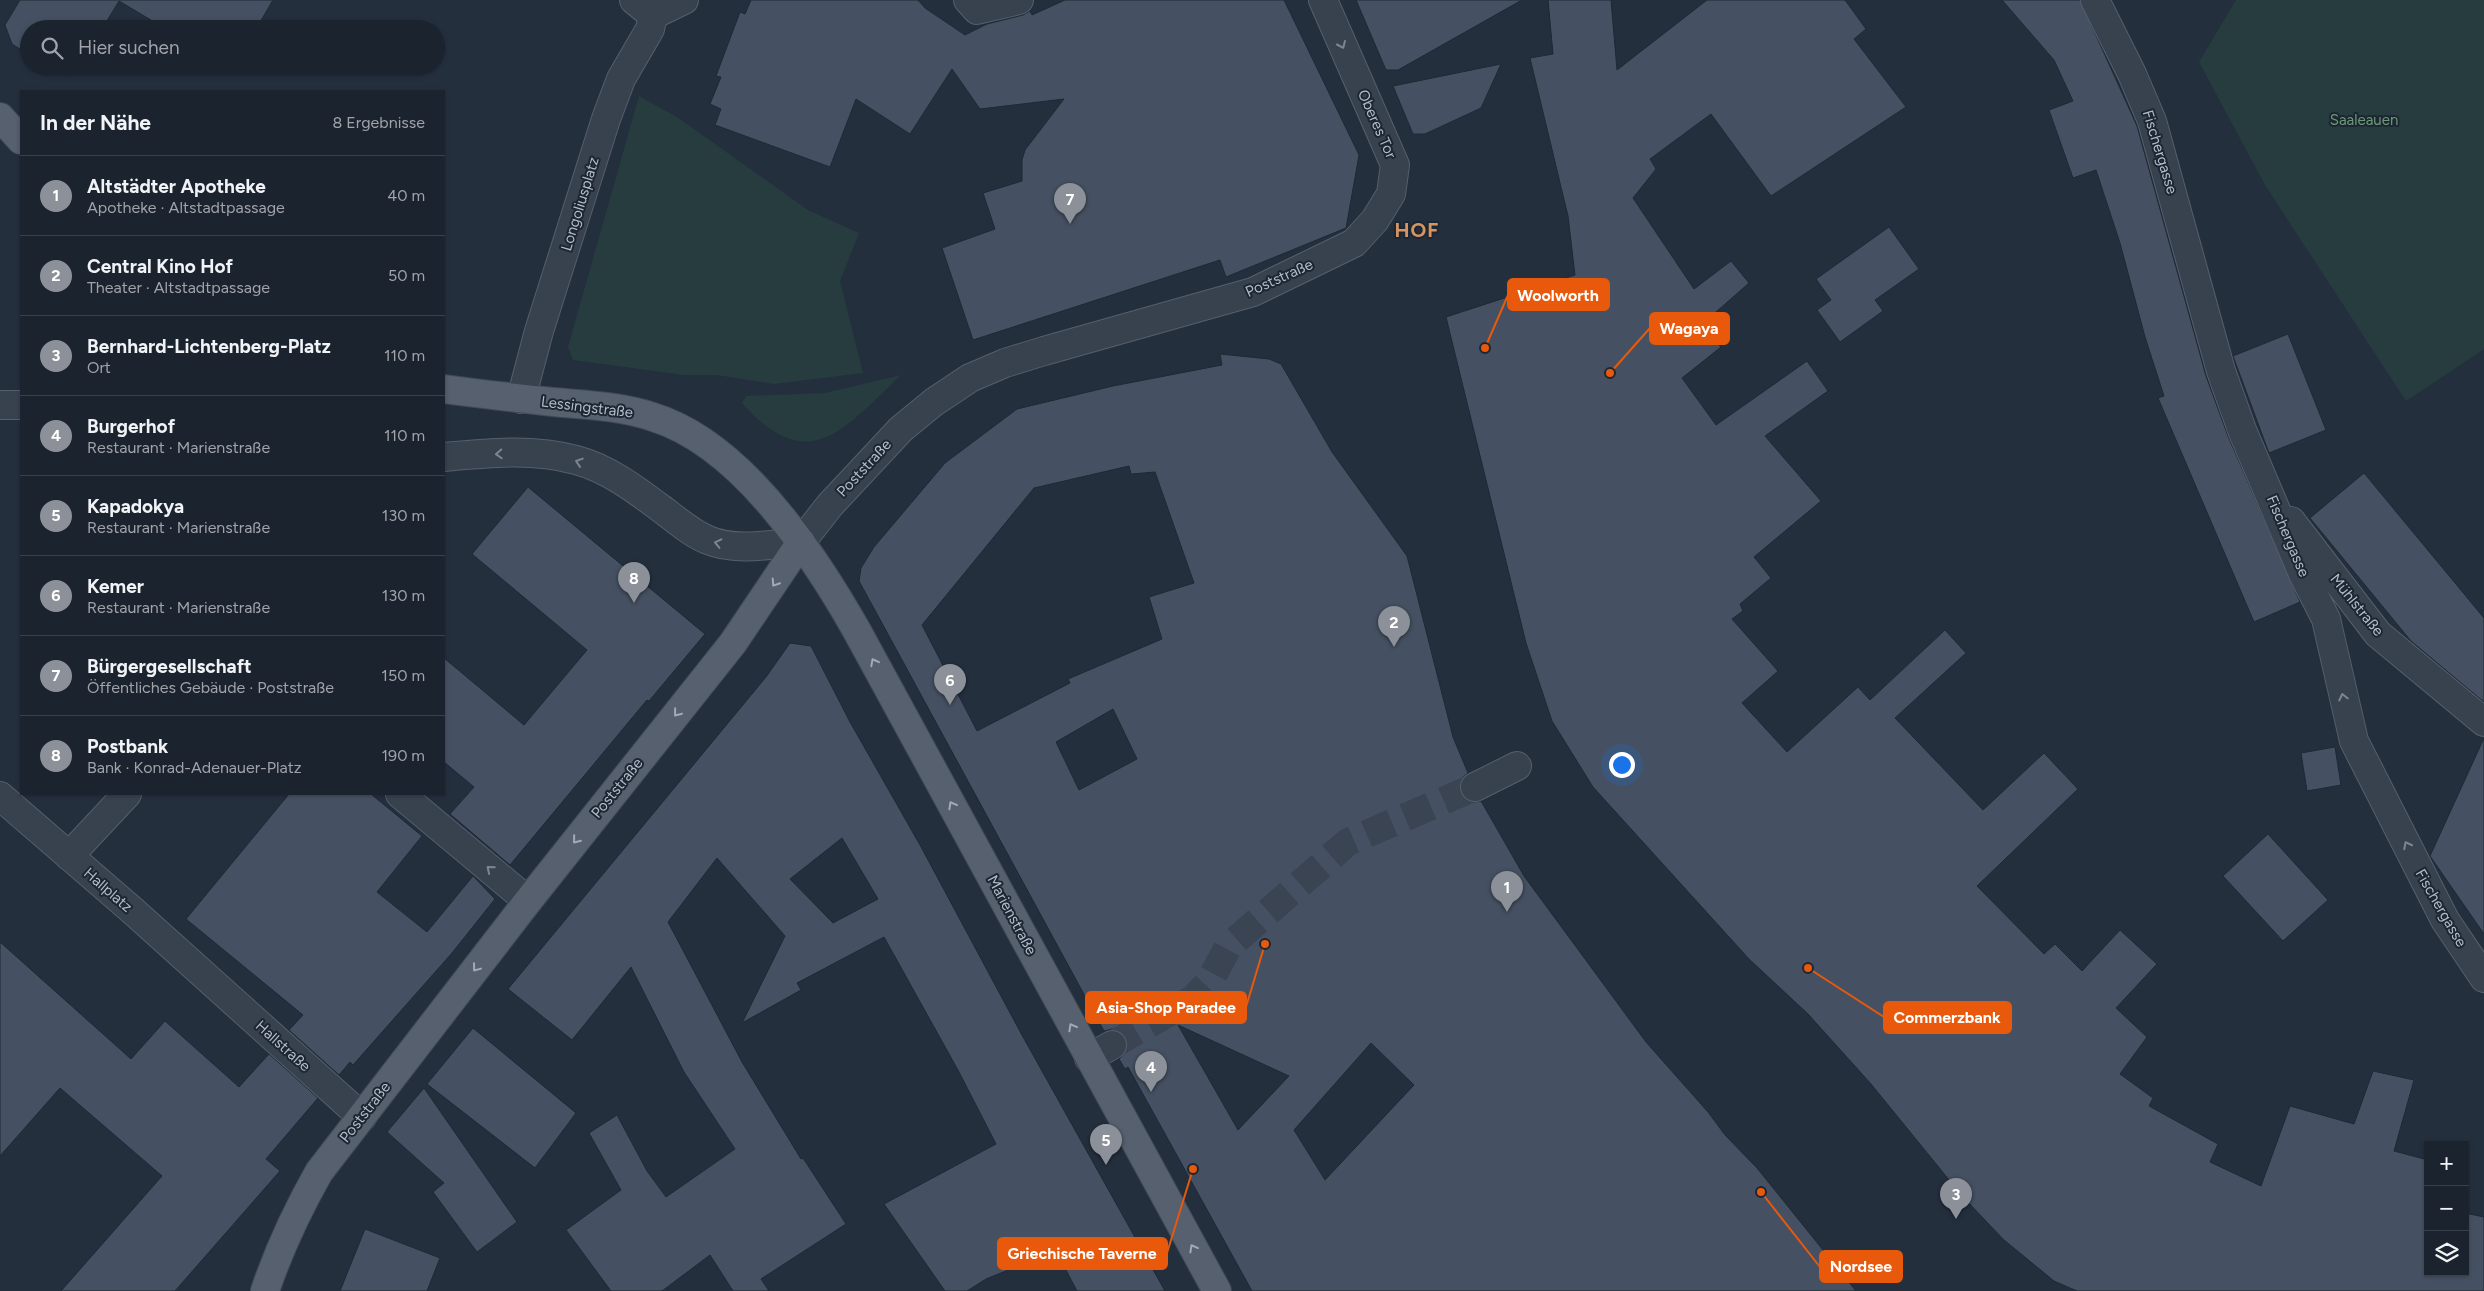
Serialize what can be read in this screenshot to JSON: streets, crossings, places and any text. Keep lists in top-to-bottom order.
{
  "streets": {
    "main road": ["Poststraße", "Lessingstraße", "Marienstraße"],
    "street": [
      "Oberes Tor",
      "Fischergasse",
      "Longoliusplatz",
      "Mühlstraße",
      "Hallplatz",
      "Hallstraße"
    ]
  },
  "crossings": [
    ["Oberes Tor", "Poststraße"],
    ["Fischergasse", "Mühlstraße"],
    ["Longoliusplatz", "Lessingstraße"],
    ["Poststraße", "Lessingstraße"],
    ["Poststraße", "Marienstraße"],
    ["Poststraße", "Hallstraße"],
    ["Lessingstraße", "Marienstraße"],
    ["Hallplatz", "Hallstraße"]
  ],
  "one_way": [
    "Oberes Tor",
    "Fischergasse",
    "Poststraße",
    "Marienstraße"
  ],
  "districts": ["HOF"],
  "parks": ["Saaleauen"],
  "places": [
    "Woolworth",
    "Wagaya",
    "Asia-Shop Paradee",
    "Commerzbank",
    "Griechische Taverne",
    "Nordsee"
  ],
  "page": {
    "search": "Hier suchen",
    "heading": ["In der Nähe", "8 Ergebnisse"],
    "list": [
      {
        "mark": "1",
        "name": "Altstädter Apotheke",
        "note": "Apotheke · Altstadtpassage",
        "value": "40 m"
      },
      {
        "mark": "2",
        "name": "Central Kino Hof",
        "note": "Theater · Altstadtpassage",
        "value": "50 m"
      },
      {
        "mark": "3",
        "name": "Bernhard-Lichtenberg-Platz",
        "note": "Ort",
        "value": "110 m"
      },
      {
        "mark": "4",
        "name": "Burgerhof",
        "note": "Restaurant · Marienstraße",
        "value": "110 m"
      },
      {
        "mark": "5",
        "name": "Kapadokya",
        "note": "Restaurant · Marienstraße",
        "value": "130 m"
      },
      {
        "mark": "6",
        "name": "Kemer",
        "note": "Restaurant · Marienstraße",
        "value": "130 m"
      },
      {
        "mark": "7",
        "name": "Bürgergesellschaft",
        "note": "Öffentliches Gebäude · Poststraße",
        "value": "150 m"
      },
      {
        "mark": "8",
        "name": "Postbank",
        "note": "Bank · Konrad-Adenauer-Platz",
        "value": "190 m"
      }
    ],
    "pins": [
      "7",
      "8",
      "2",
      "6",
      "1",
      "4",
      "5",
      "3"
    ],
    "map_buttons": ["+", "−"]
  }
}
